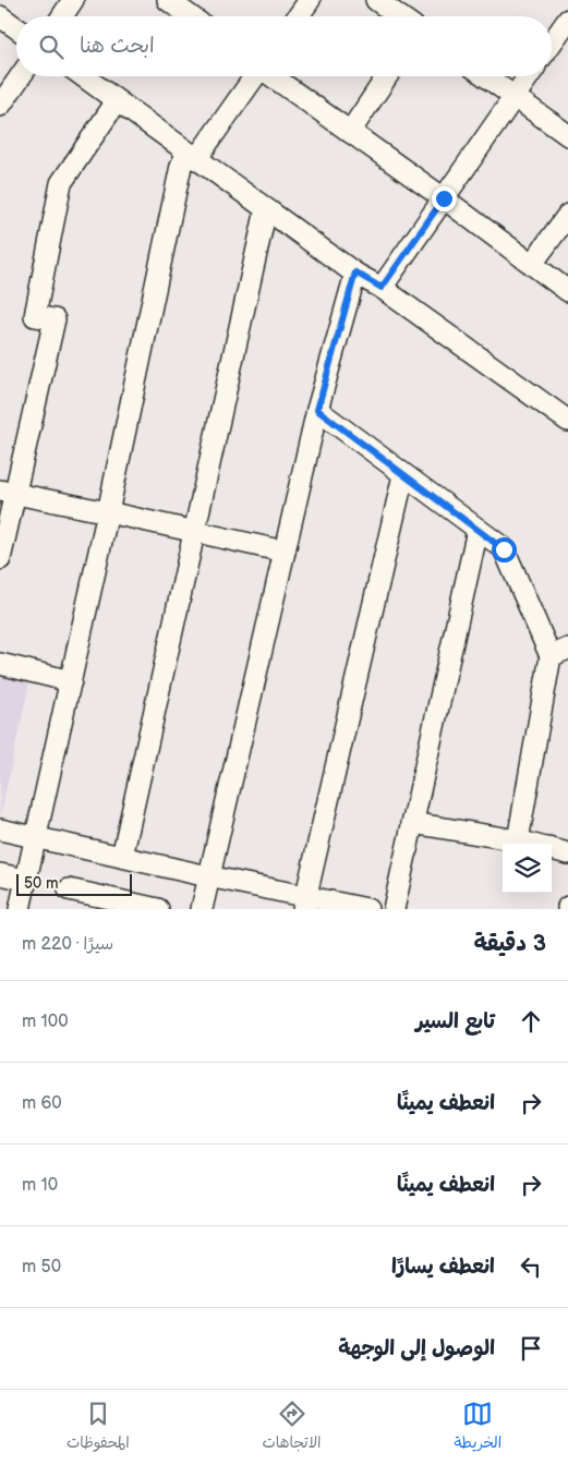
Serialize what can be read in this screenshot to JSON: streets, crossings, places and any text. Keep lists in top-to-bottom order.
{
  "scale_bar": "50 m",
  "page": {
    "search": "ابحث هنا",
    "scale": "50 m",
    "heading": ["3 دقيقة", "سيرًا · 220 m"],
    "list": [
      ["تابع السير", "100 m"],
      ["انعطف يمينًا", "60 m"],
      ["انعطف يمينًا", "10 m"],
      ["انعطف يسارًا", "50 m"],
      "الوصول إلى الوجهة"
    ],
    "nav": ["الخريطة", "الاتجاهات", "المحفوظات"]
  }
}
